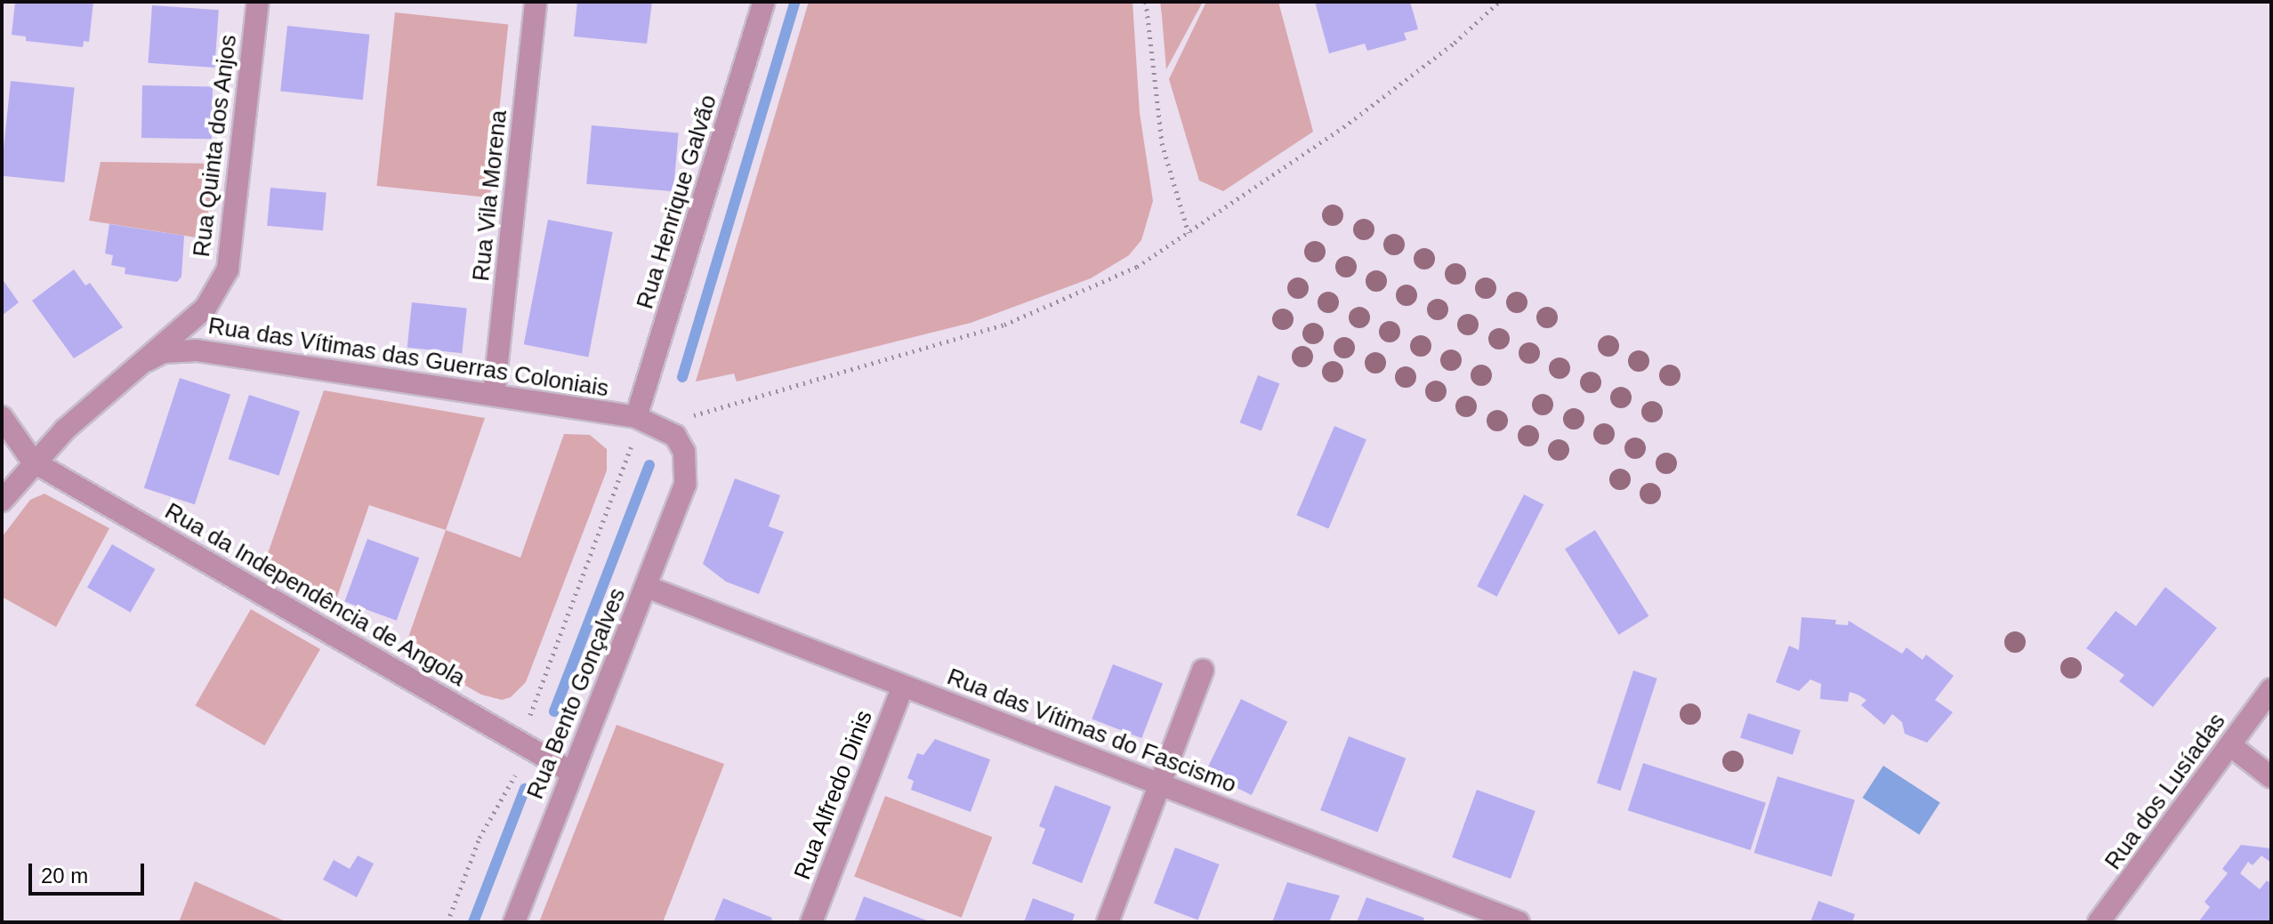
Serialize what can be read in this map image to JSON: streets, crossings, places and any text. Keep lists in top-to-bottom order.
{
  "streets": {
    "street": [
      "Rua Quinta dos Anjos",
      "Rua Vila Morena",
      "Rua Henrique Galvão",
      "Rua das Vítimas das Guerras Coloniais",
      "Rua da Independência de Angola",
      "Rua Bento Gonçalves",
      "Rua das Vítimas do Fascismo",
      "Rua dos Lusíadas",
      "Rua Alfredo Dinis"
    ]
  },
  "crossings": [
    ["Rua Quinta dos Anjos", "Rua das Vítimas das Guerras Coloniais"],
    ["Rua Quinta dos Anjos", "Rua da Independência de Angola"],
    ["Rua Vila Morena", "Rua das Vítimas das Guerras Coloniais"],
    ["Rua Henrique Galvão", "Rua das Vítimas das Guerras Coloniais"],
    ["Rua das Vítimas das Guerras Coloniais", "Rua Bento Gonçalves"],
    ["Rua da Independência de Angola", "Rua Bento Gonçalves"],
    ["Rua Bento Gonçalves", "Rua das Vítimas do Fascismo"],
    ["Rua das Vítimas do Fascismo", "Rua Alfredo Dinis"]
  ],
  "scale_bar": "20 m"
}
